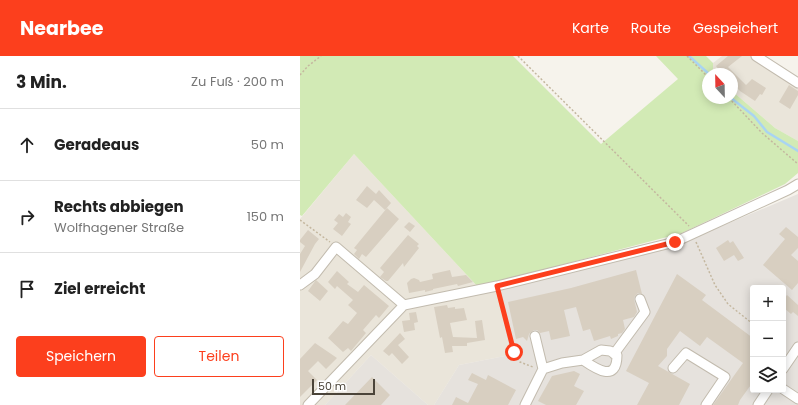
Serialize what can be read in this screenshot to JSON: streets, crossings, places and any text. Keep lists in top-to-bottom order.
{
  "scale_bar": "50 m",
  "north": "top",
  "page": {
    "header": "Nearbee",
    "nav": ["Karte", "Route", "Gespeichert"],
    "heading": ["3 Min.", "Zu Fuß · 200 m"],
    "list": [
      ["Geradeaus", "50 m"],
      ["Rechts abbiegen", "Wolfhagener Straße", "150 m"],
      "Ziel erreicht"
    ],
    "map_buttons": ["+", "−"],
    "buttons": ["Speichern", "Teilen"],
    "scale": "50 m"
  }
}
